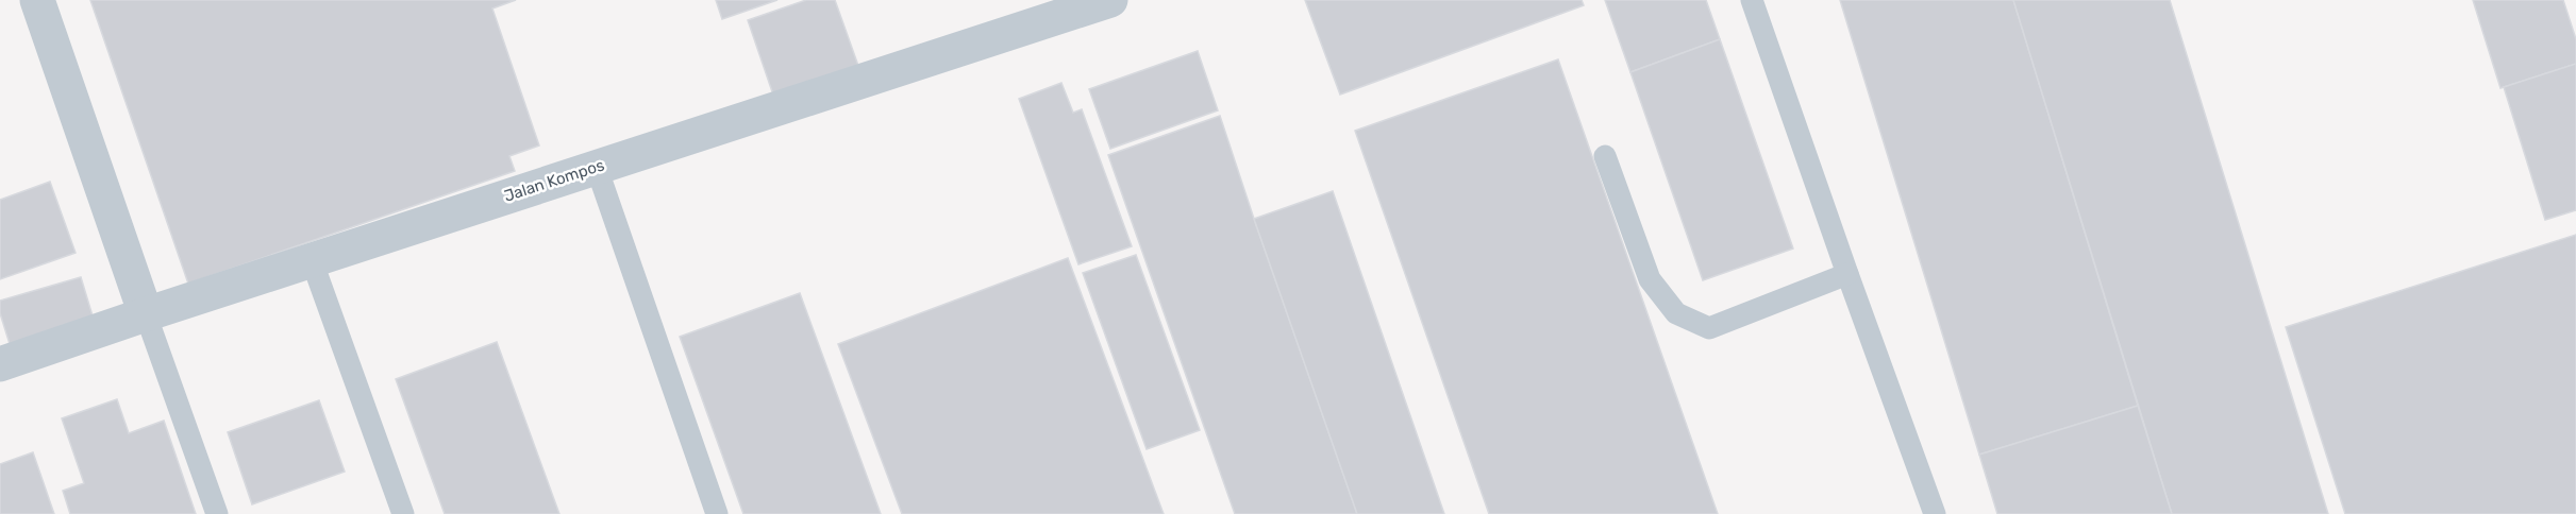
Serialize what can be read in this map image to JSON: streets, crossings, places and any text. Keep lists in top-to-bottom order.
{
  "streets": {
    "street": ["Jalan Kompos"]
  }
}
